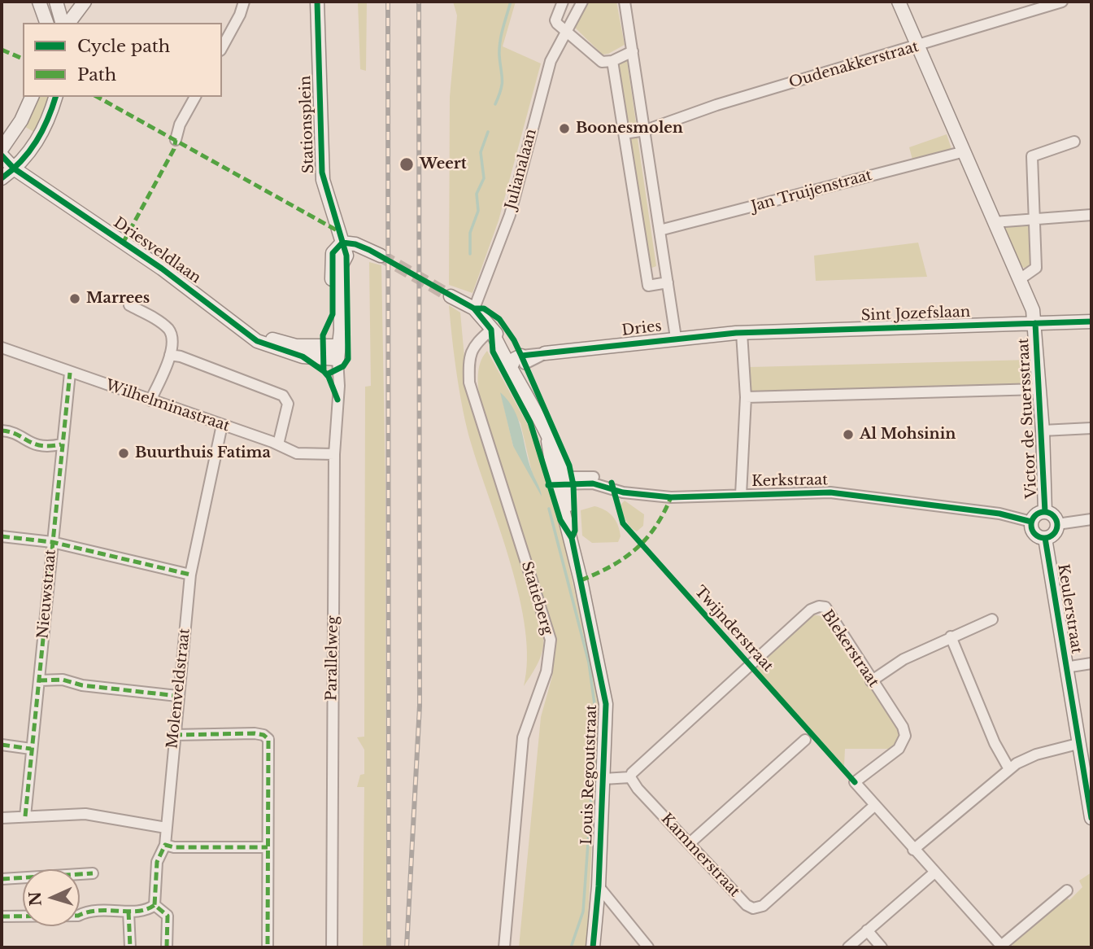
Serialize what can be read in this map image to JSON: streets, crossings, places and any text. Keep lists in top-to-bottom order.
{
  "streets": {
    "street": [
      "Oudenakkerstraat",
      "Stationsplein",
      "Julianalaan",
      "Jan Truijenstraat",
      "Driesveldlaan",
      "Sint Jozefslaan",
      "Dries",
      "Wilhelminastraat",
      "Victor de Stuersstraat",
      "Kerkstraat",
      "Nieuwstraat",
      "Statieberg",
      "Keulerstraat",
      "Blekerstraat",
      "Parallelweg",
      "Molenveldstraat",
      "Louis Regoutstraat",
      "Kammerstraat"
    ],
    "cycle path": ["Twijnderstraat"]
  },
  "crossings": [
    ["Oudenakkerstraat", "Victor de Stuersstraat"],
    ["Stationsplein", "Parallelweg"],
    ["Julianalaan", "Louis Regoutstraat"],
    ["Jan Truijenstraat", "Victor de Stuersstraat"],
    ["Driesveldlaan", "Parallelweg"],
    ["Sint Jozefslaan", "Dries"],
    ["Sint Jozefslaan", "Victor de Stuersstraat"],
    ["Dries", "Louis Regoutstraat"],
    ["Wilhelminastraat", "Nieuwstraat"],
    ["Wilhelminastraat", "Parallelweg"],
    ["Wilhelminastraat", "Molenveldstraat"],
    ["Victor de Stuersstraat", "Kerkstraat"],
    ["Victor de Stuersstraat", "Keulerstraat"],
    ["Kerkstraat", "Keulerstraat"],
    ["Kerkstraat", "Louis Regoutstraat"],
    ["Statieberg", "Louis Regoutstraat"],
    ["Blekerstraat", "Kammerstraat"]
  ],
  "places": [
    "Boonesmolen",
    "Weert",
    "Marrees",
    "Al Mohsinin",
    "Buurthuis Fatima"
  ],
  "legend": ["Cycle path", "Path"],
  "north": "left"
}
